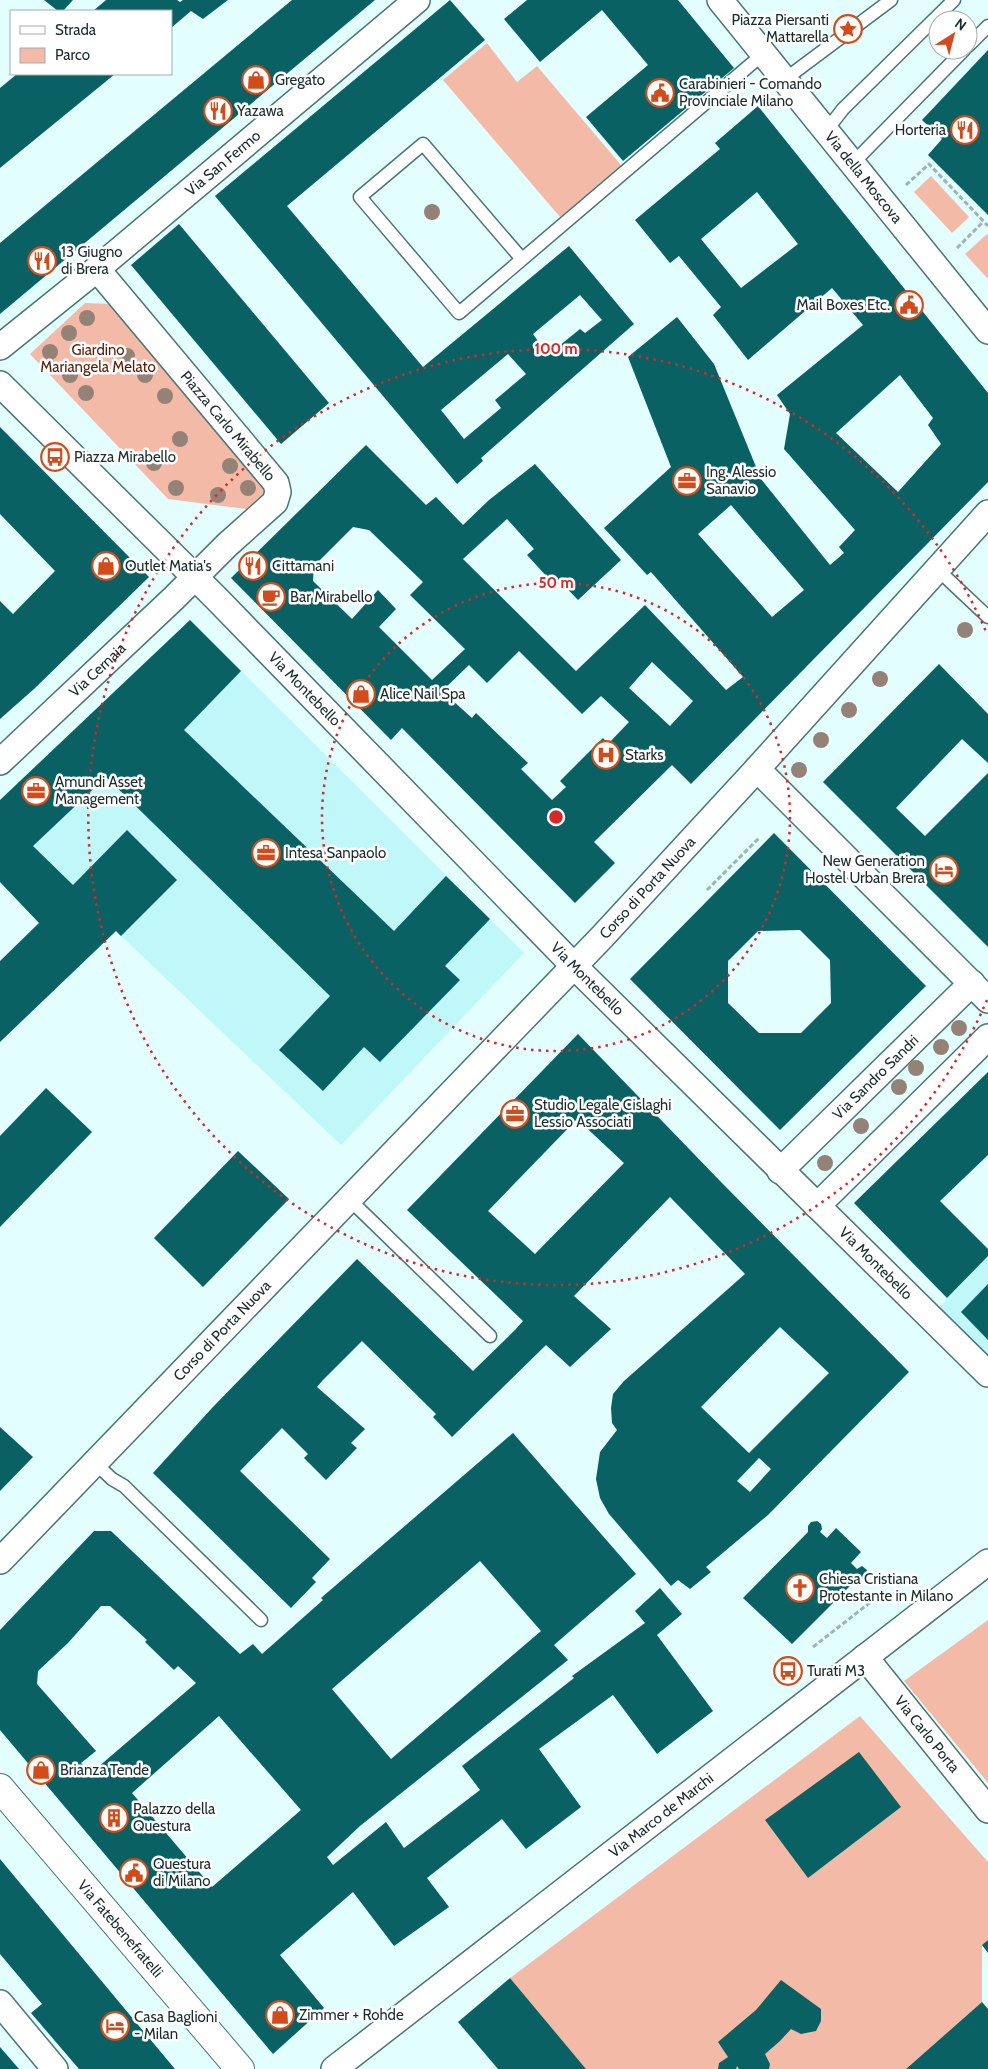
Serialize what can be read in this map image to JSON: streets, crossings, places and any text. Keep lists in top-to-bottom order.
{
  "streets": {
    "street": [
      "Via San Fermo",
      "Via della Moscova",
      "Piazza Carlo Mirabello",
      "Via Cernaia",
      "Via Montebello",
      "Corso di Porta Nuova",
      "Via Sandro Sandri",
      "Via Carlo Porta",
      "Via Marco de Marchi",
      "Via Fatebenefratelli"
    ]
  },
  "crossings": [
    ["Via San Fermo", "Piazza Carlo Mirabello"],
    ["Piazza Carlo Mirabello", "Via Cernaia"],
    ["Piazza Carlo Mirabello", "Via Montebello"],
    ["Via Cernaia", "Via Montebello"],
    ["Via Montebello", "Corso di Porta Nuova"],
    ["Via Montebello", "Via Sandro Sandri"],
    ["Via Carlo Porta", "Via Marco de Marchi"]
  ],
  "parks": ["Giardino Mariangela Melato"],
  "places": {
    "place": ["Piazza Piersanti Mattarella"],
    "shop": [
      "Gregato",
      "Outlet Matia's",
      "Alice Nail Spa",
      "Brianza Tende",
      "Zimmer + Rohde"
    ],
    "public building": ["Carabinieri - Comando Provinciale Milano", "Mail Boxes Etc.", "Questura di Milano"],
    "restaurant": [
      "Yazawa",
      "Horteria",
      "13 Giugno di Brera",
      "Cittamani"
    ],
    "bus stop": ["Piazza Mirabello", "Turati M3"],
    "office": [
      "Ing. Alessio Sanavio",
      "Amundi Asset Management",
      "Intesa Sanpaolo",
      "Studio Legale Cislaghi Lessio Associati"
    ],
    "cafe": ["Bar Mirabello"],
    "hospital": ["Starks"],
    "hotel": ["New Generation Hostel Urban Brera", "Casa Baglioni - Milan"],
    "church": ["Chiesa Cristiana Protestante in Milano"],
    "building": ["Palazzo della Questura"]
  },
  "legend": ["Strada", "Parco"],
  "north": "top right",
  "rings": ["100 m", "50 m"]
}
